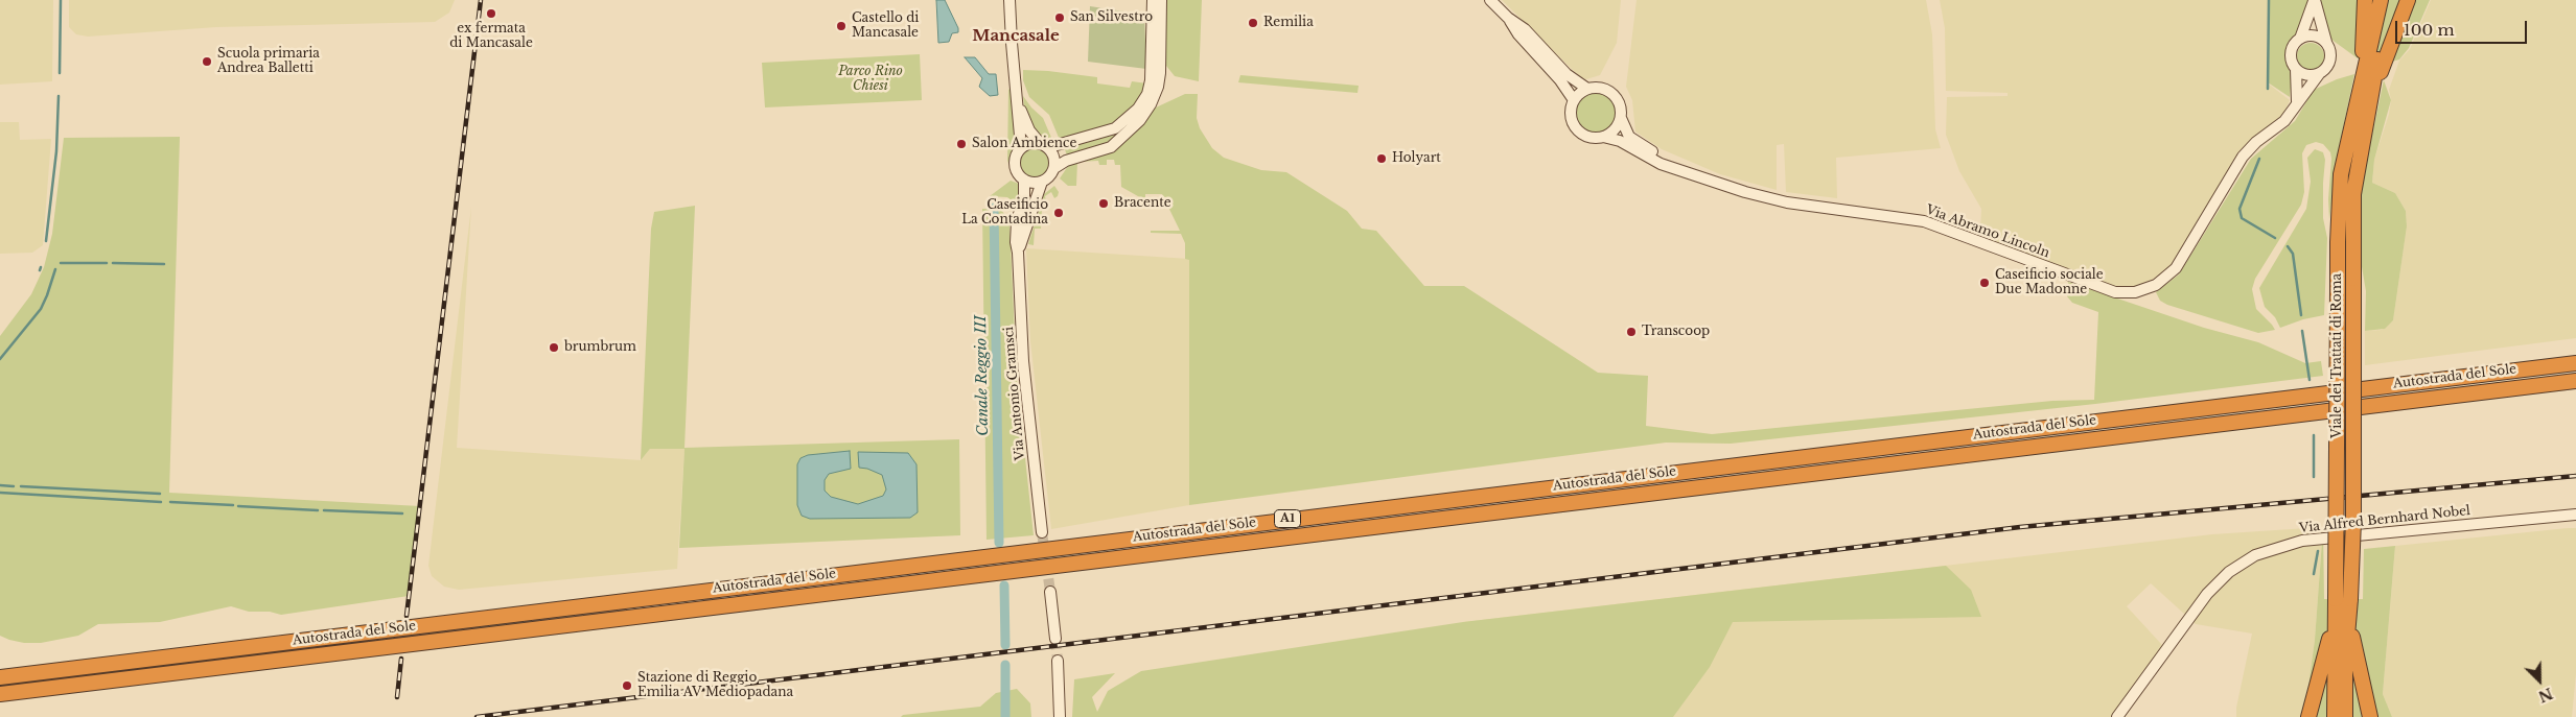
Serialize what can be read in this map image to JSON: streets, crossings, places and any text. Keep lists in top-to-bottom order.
{
  "streets": {
    "highway": ["Viale dei Trattati di Roma", "Autostrada del Sole", "A1"],
    "street": ["Via Abramo Lincoln", "Via Antonio Gramsci", "Via Alfred Bernhard Nobel"]
  },
  "districts": ["Mancasale"],
  "water": ["Canale Reggio III"],
  "parks": ["Parco Rino Chiesi"],
  "places": [
    "ex fermata di Mancasale",
    "San Silvestro",
    "Remilia",
    "Castello di Mancasale",
    "Scuola primaria Andrea Balletti",
    "Salon Ambience",
    "Holyart",
    "Bracente",
    "Caseificio La Contadina",
    "Caseificio sociale Due Madonne",
    "Transcoop",
    "brumbrum",
    "Stazione di Reggio Emilia AV Mediopadana"
  ],
  "scale_bar": "100 m",
  "north": "bottom right"
}
